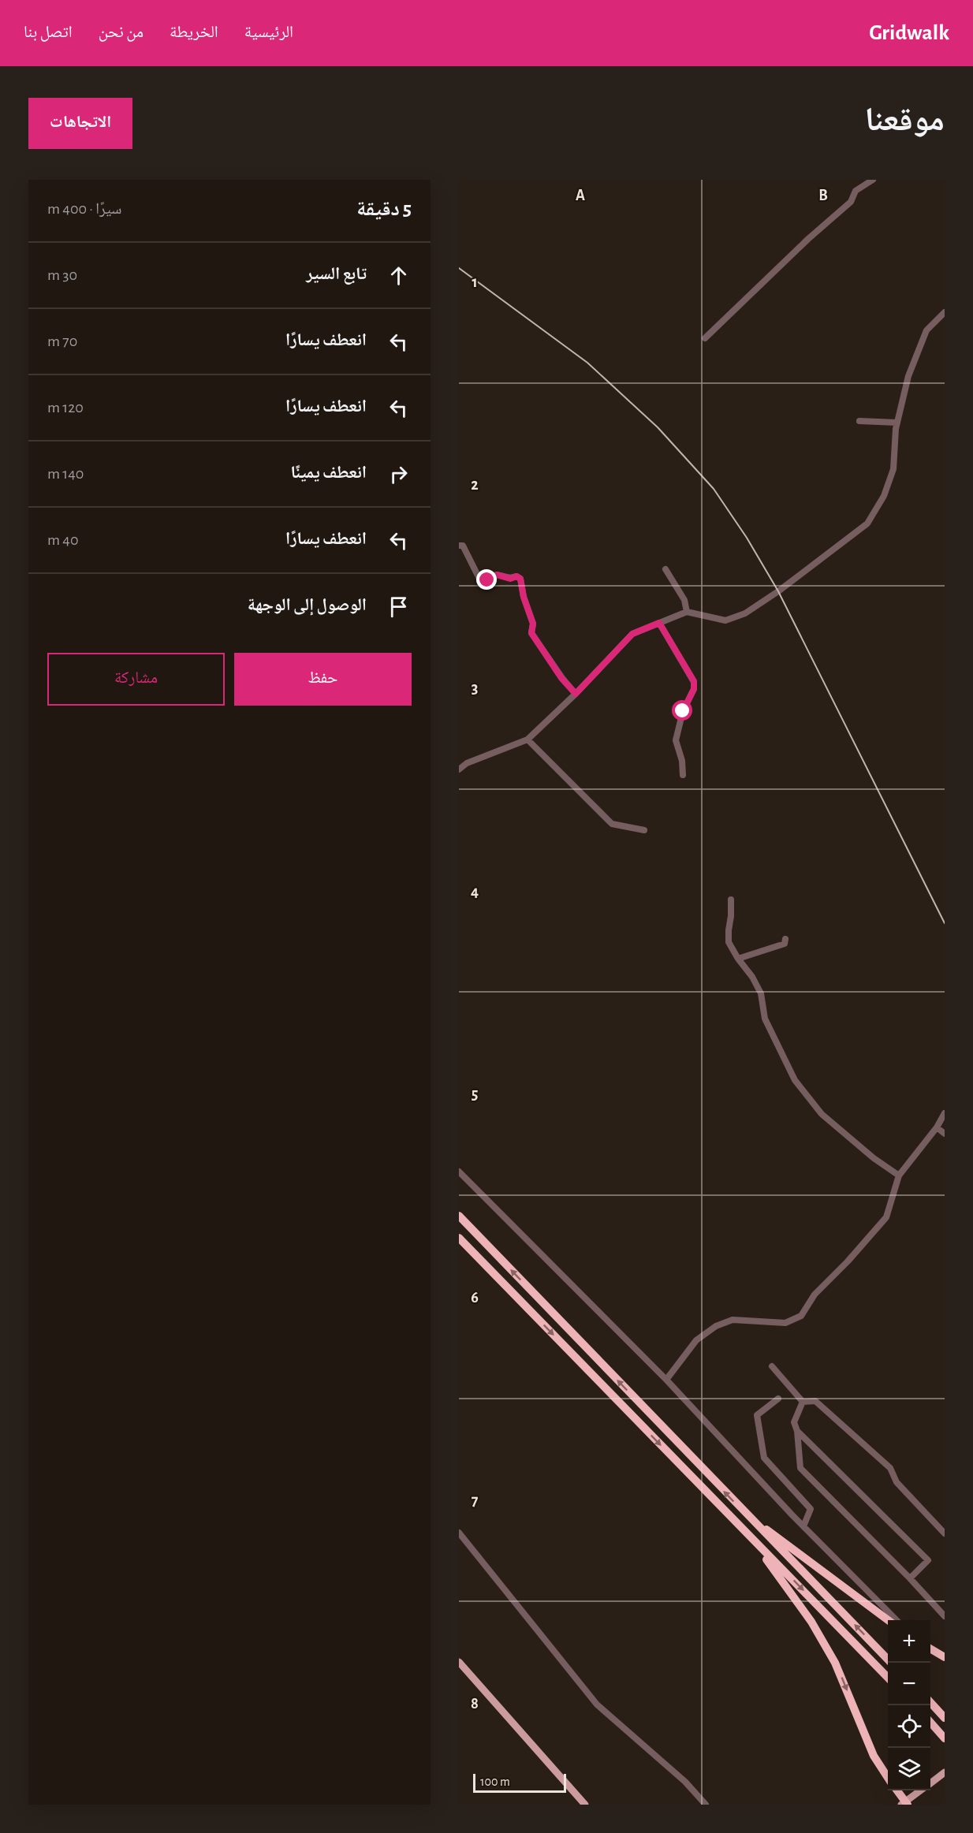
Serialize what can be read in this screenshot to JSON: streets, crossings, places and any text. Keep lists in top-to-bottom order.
{
  "scale_bar": "100 m",
  "page": {
    "header": "Gridwalk",
    "nav": [
      "الرئيسية",
      "الخريطة",
      "من نحن",
      "اتصل بنا"
    ],
    "title": "موقعنا",
    "buttons": [
      "الاتجاهات",
      ["حفظ", "مشاركة"]
    ],
    "heading": ["5 دقيقة", "سيرًا · 400 m"],
    "list": [
      ["تابع السير", "30 m"],
      ["انعطف يسارًا", "70 m"],
      ["انعطف يسارًا", "120 m"],
      ["انعطف يمينًا", "140 m"],
      ["انعطف يسارًا", "40 m"],
      "الوصول إلى الوجهة"
    ],
    "map_buttons": ["+", "−"],
    "scale": "100 m"
  },
  "grid": {
    "columns": ["A", "B"],
    "rows": [
      "1",
      "2",
      "3",
      "4",
      "5",
      "6",
      "7",
      "8"
    ]
  }
}
